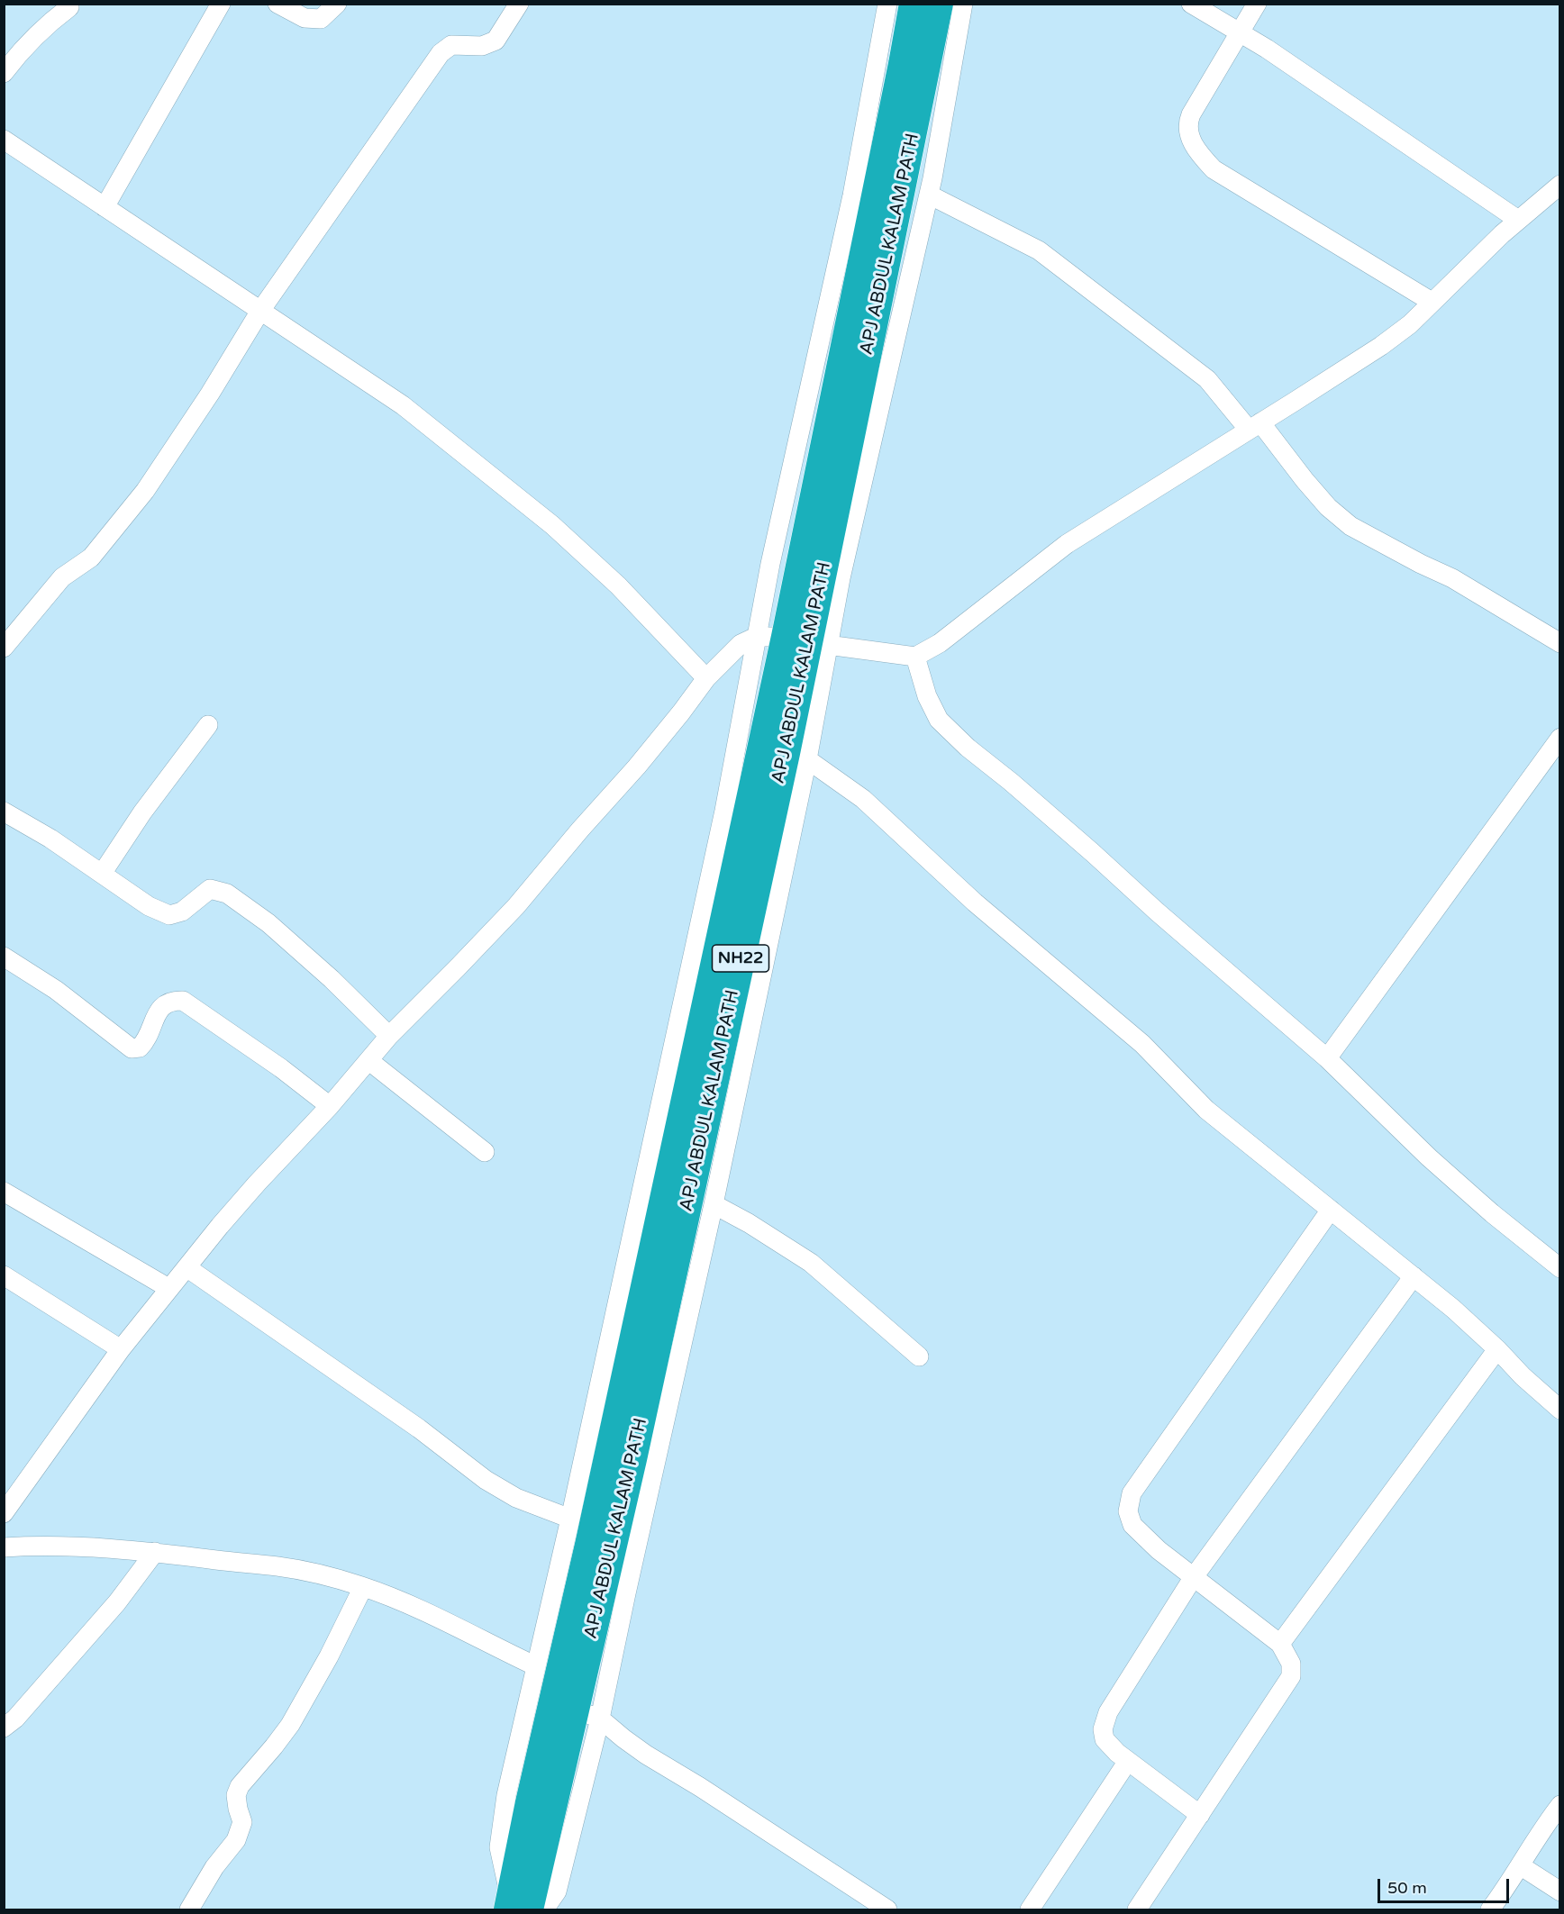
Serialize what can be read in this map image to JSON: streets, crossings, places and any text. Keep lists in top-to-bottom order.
{
  "streets": {
    "highway": ["APJ ABDUL KALAM PATH", "NH22"]
  },
  "crossings": [
    ["APJ ABDUL KALAM PATH", "NH22"]
  ],
  "scale_bar": "50 m"
}
